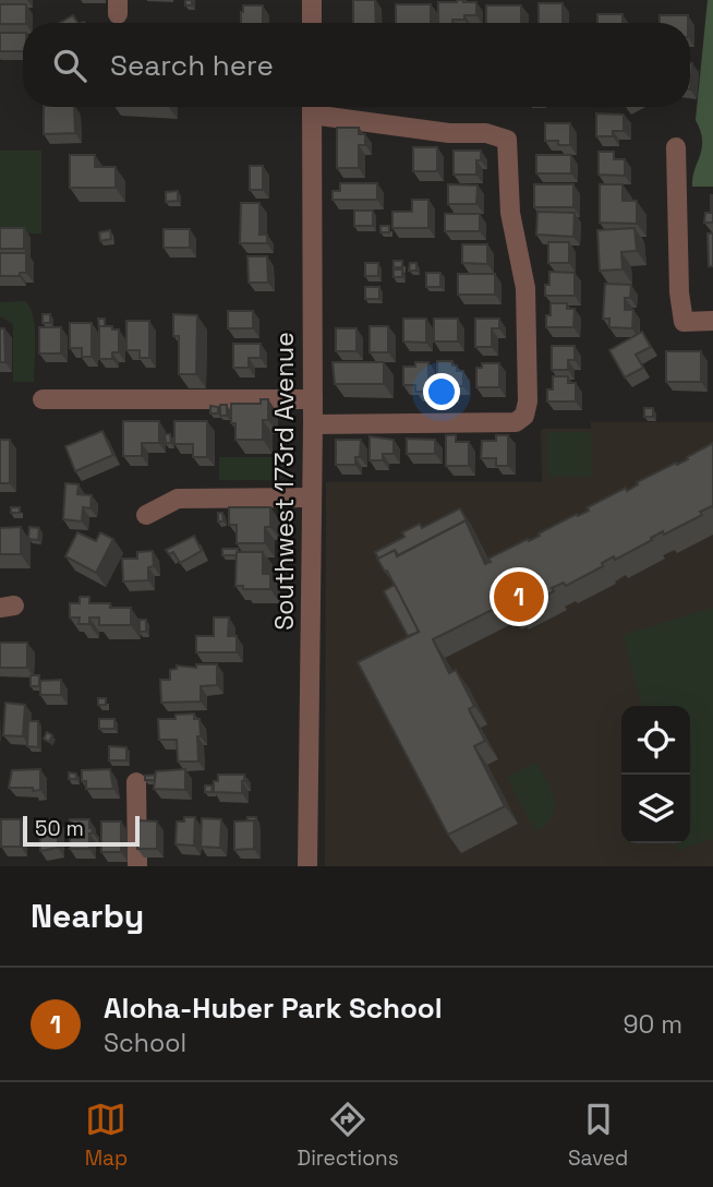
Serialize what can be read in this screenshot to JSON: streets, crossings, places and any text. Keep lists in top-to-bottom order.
{
  "streets": {
    "street": ["Southwest 173rd Avenue"]
  },
  "scale_bar": "50 m",
  "page": {
    "search": "Search here",
    "pins": "1",
    "scale": "50 m",
    "heading": "Nearby",
    "list": [
      {
        "mark": "1",
        "name": "Aloha-Huber Park School",
        "note": "School",
        "value": "90 m"
      }
    ],
    "nav": ["Map", "Directions", "Saved"]
  }
}
